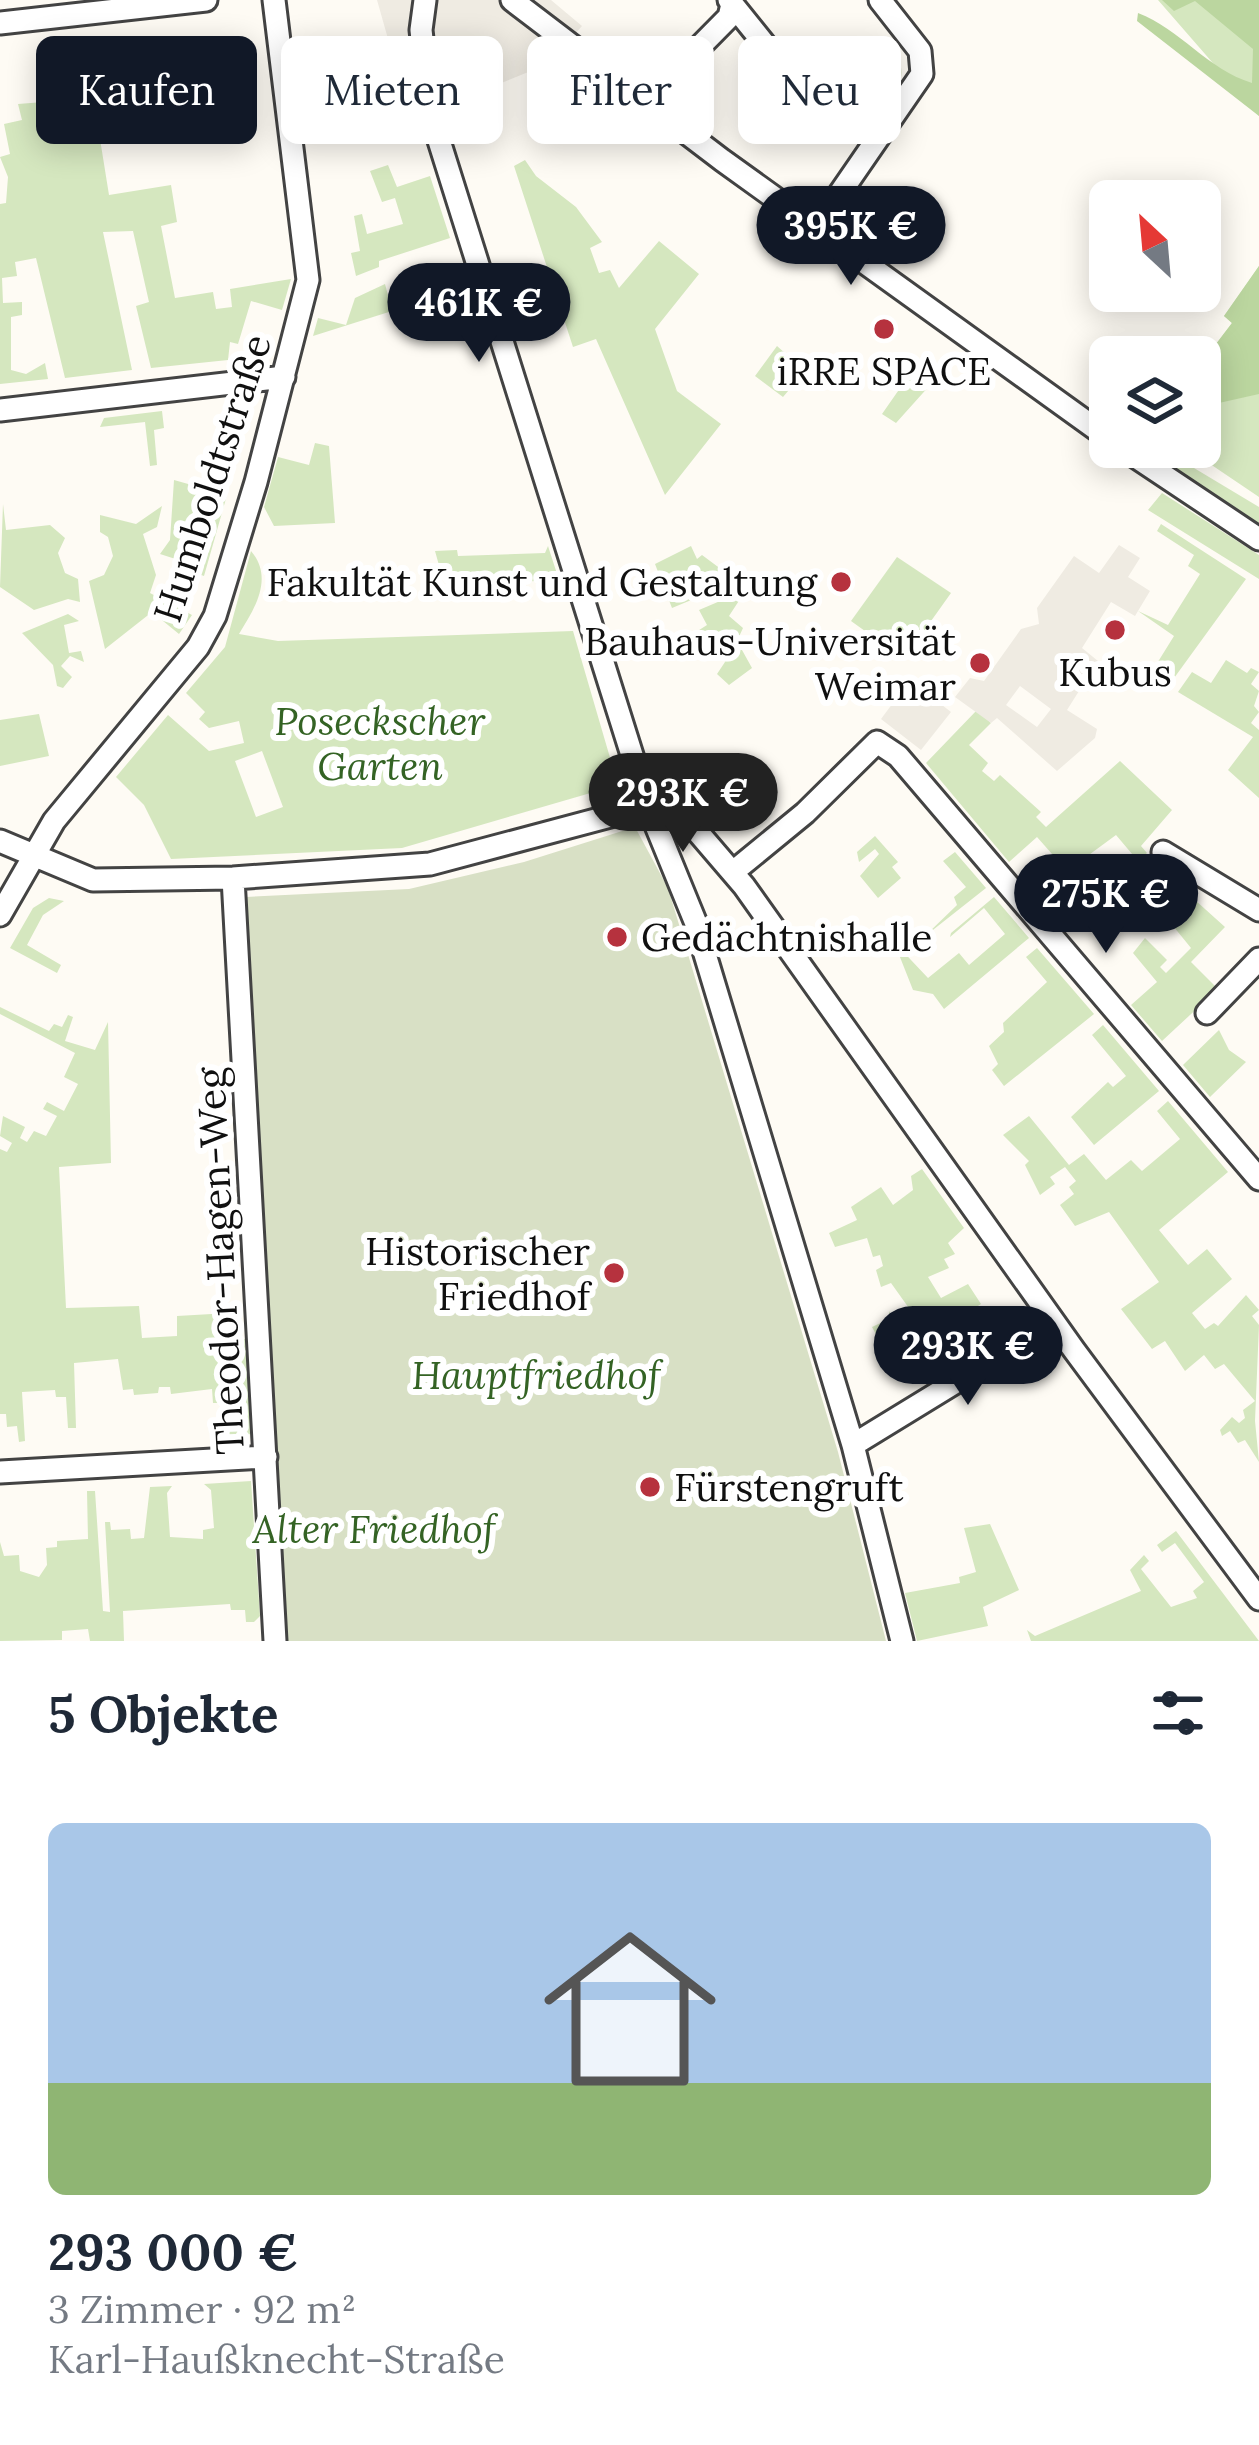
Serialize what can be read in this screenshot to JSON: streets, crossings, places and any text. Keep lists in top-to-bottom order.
{
  "streets": {
    "street": ["Humboldtstraße", "Theodor-Hagen-Weg"]
  },
  "parks": ["Poseckscher Garten", "Hauptfriedhof", "Alter Friedhof"],
  "places": [
    "iRRE SPACE",
    "Fakultät Kunst und Gestaltung",
    "Kubus",
    "Bauhaus-Universität Weimar",
    "Gedächtnishalle",
    "Historischer Friedhof",
    "Fürstengruft"
  ],
  "north": "top left",
  "page": {
    "chip": [
      "Kaufen",
      "Mieten",
      "Filter",
      "Neu"
    ],
    "price": [
      "395K €",
      "461K €",
      "293K €",
      "275K €",
      "293K €"
    ],
    "heading": "5 Objekte",
    "list": [
      {
        "name": "293 000 €",
        "note": "3 Zimmer · 92 m² · Karl-Haußknecht-Straße"
      }
    ]
  }
}
